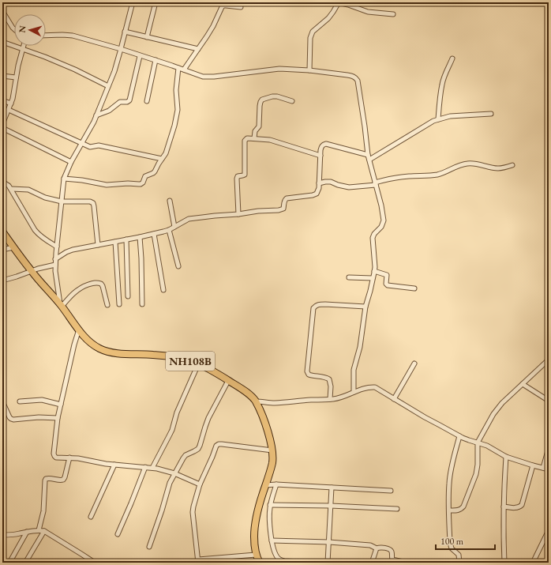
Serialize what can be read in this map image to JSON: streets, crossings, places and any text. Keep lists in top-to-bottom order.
{
  "streets": {
    "highway": ["NH108B"]
  },
  "scale_bar": "100 m",
  "north": "left"
}
